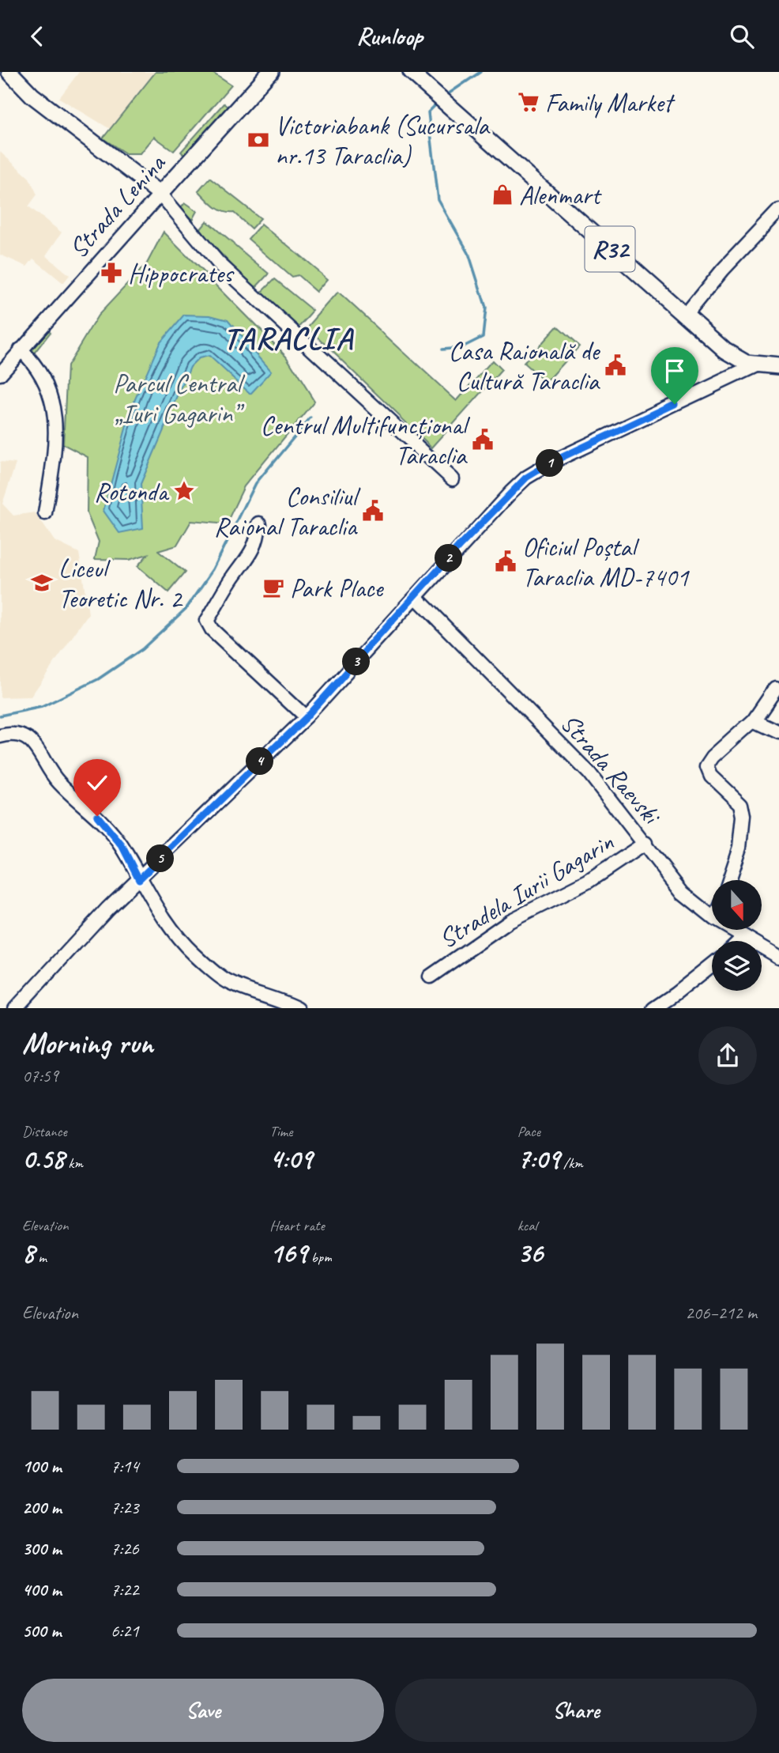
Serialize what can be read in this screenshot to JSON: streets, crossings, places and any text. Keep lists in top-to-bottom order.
{
  "streets": {
    "main road": ["Strada Lenina", "R32"],
    "street": ["Strada Raevski", "Stradela Iurii Gagarin"]
  },
  "crossings": [
    ["Strada Raevski", "Stradela Iurii Gagarin"]
  ],
  "districts": ["TARACLIA"],
  "parks": ["Parcul Central „Iuri Gagarin”"],
  "places": {
    "supermarket": ["Family Market"],
    "bank": ["Victoriabank (Sucursala nr.13 Taraclia)"],
    "shop": ["Alenmart"],
    "pharmacy": ["Hippocrates"],
    "public building": [
      "Casa Raională de Cultură Taraclia",
      "Centrul Multifuncțional Taraclia",
      "Consiliul Raional Taraclia",
      "Oficiul Poștal Taraclia MD-7401"
    ],
    "place": ["Rotonda"],
    "school or university": ["Liceul Teoretic Nr. 2"],
    "cafe": ["Park Place"]
  },
  "north": "bottom",
  "page": {
    "header": "Runloop",
    "pins": [
      "1",
      "2",
      "3",
      "4",
      "5"
    ],
    "heading": ["Morning run", "07:59"],
    "stats": [
      ["Distance", "0.58 km"],
      ["Time", "4:09"],
      ["Pace", "7:09 /km"],
      ["Elevation", "8 m"],
      ["Heart rate", "169 bpm"],
      ["kcal", "36"]
    ],
    "chart": ["Elevation", "206–212 m"],
    "list": [
      {
        "name": "100 m",
        "note": "7:14"
      },
      {
        "name": "200 m",
        "note": "7:23"
      },
      {
        "name": "300 m",
        "note": "7:26"
      },
      {
        "name": "400 m",
        "note": "7:22"
      },
      {
        "name": "500 m",
        "note": "6:21"
      }
    ],
    "buttons": ["Save", "Share"]
  }
}
